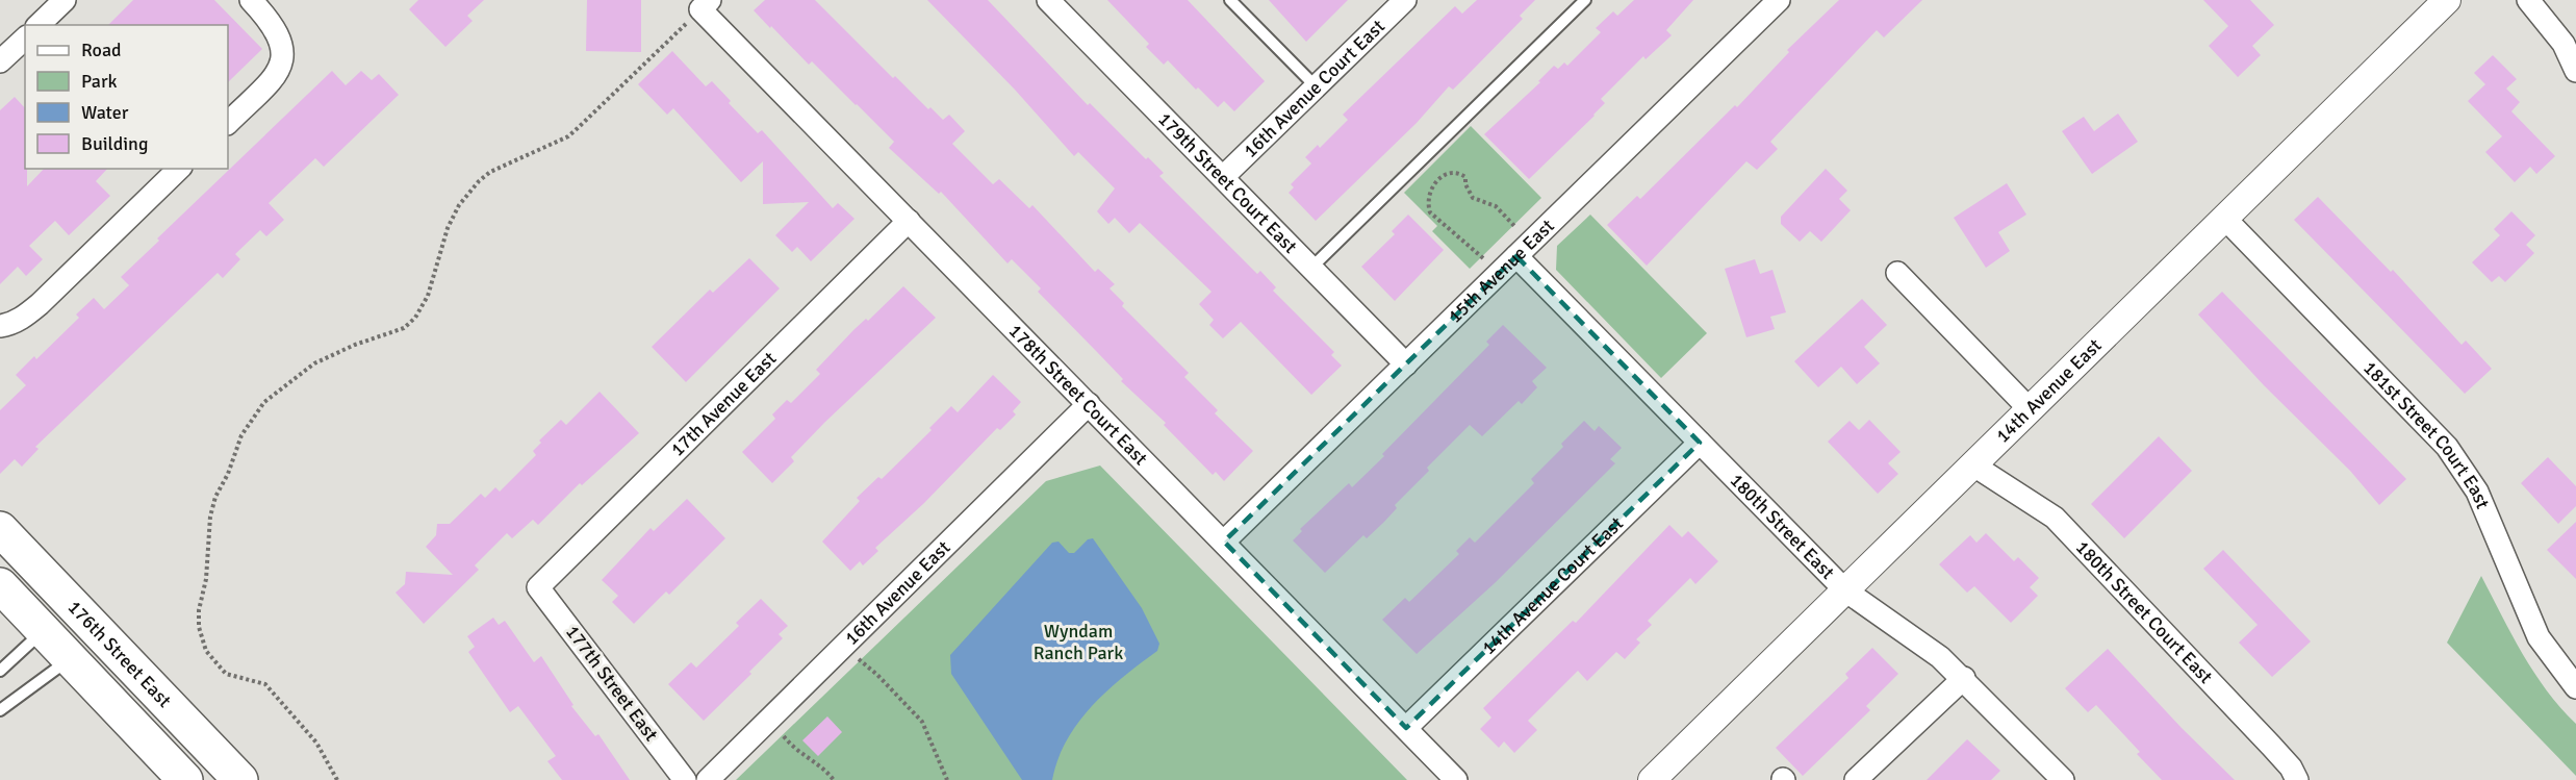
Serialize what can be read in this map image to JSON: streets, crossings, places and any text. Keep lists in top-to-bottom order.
{
  "streets": {
    "main road": ["176th Street East"],
    "street": [
      "16th Avenue Court East",
      "179th Street Court East",
      "15th Avenue East",
      "14th Avenue East",
      "178th Street Court East",
      "17th Avenue East",
      "181st Street Court East",
      "180th Street East",
      "14th Avenue Court East",
      "16th Avenue East",
      "180th Street Court East",
      "177th Street East"
    ]
  },
  "crossings": [
    ["16th Avenue Court East", "179th Street Court East"],
    ["179th Street Court East", "15th Avenue East"],
    ["15th Avenue East", "178th Street Court East"],
    ["15th Avenue East", "180th Street East"],
    ["14th Avenue East", "181st Street Court East"],
    ["14th Avenue East", "180th Street East"],
    ["14th Avenue East", "180th Street Court East"],
    ["178th Street Court East", "17th Avenue East"],
    ["178th Street Court East", "14th Avenue Court East"],
    ["178th Street Court East", "16th Avenue East"],
    ["17th Avenue East", "177th Street East"],
    ["180th Street East", "14th Avenue Court East"]
  ],
  "parks": ["Wyndam Ranch Park"],
  "legend": [
    "Road",
    "Park",
    "Water",
    "Building"
  ]
}
